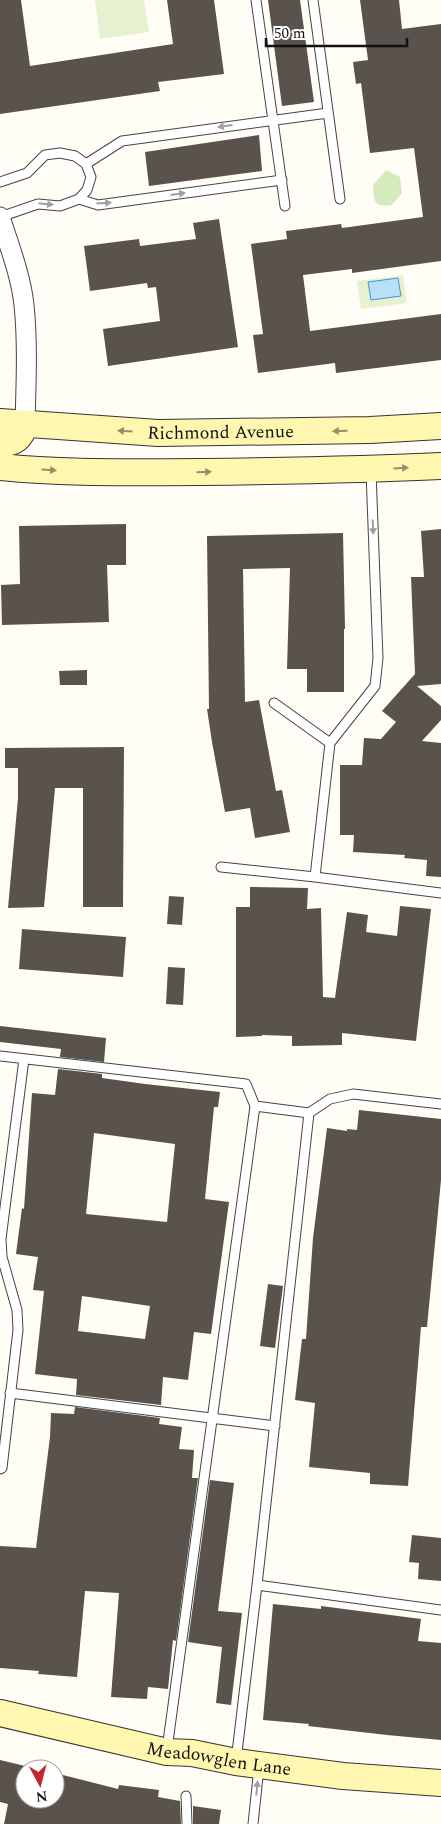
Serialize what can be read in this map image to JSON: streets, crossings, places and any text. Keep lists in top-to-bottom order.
{
  "streets": {
    "main road": ["Richmond Avenue", "Meadowglen Lane"]
  },
  "scale_bar": "50 m",
  "north": "bottom"
}
